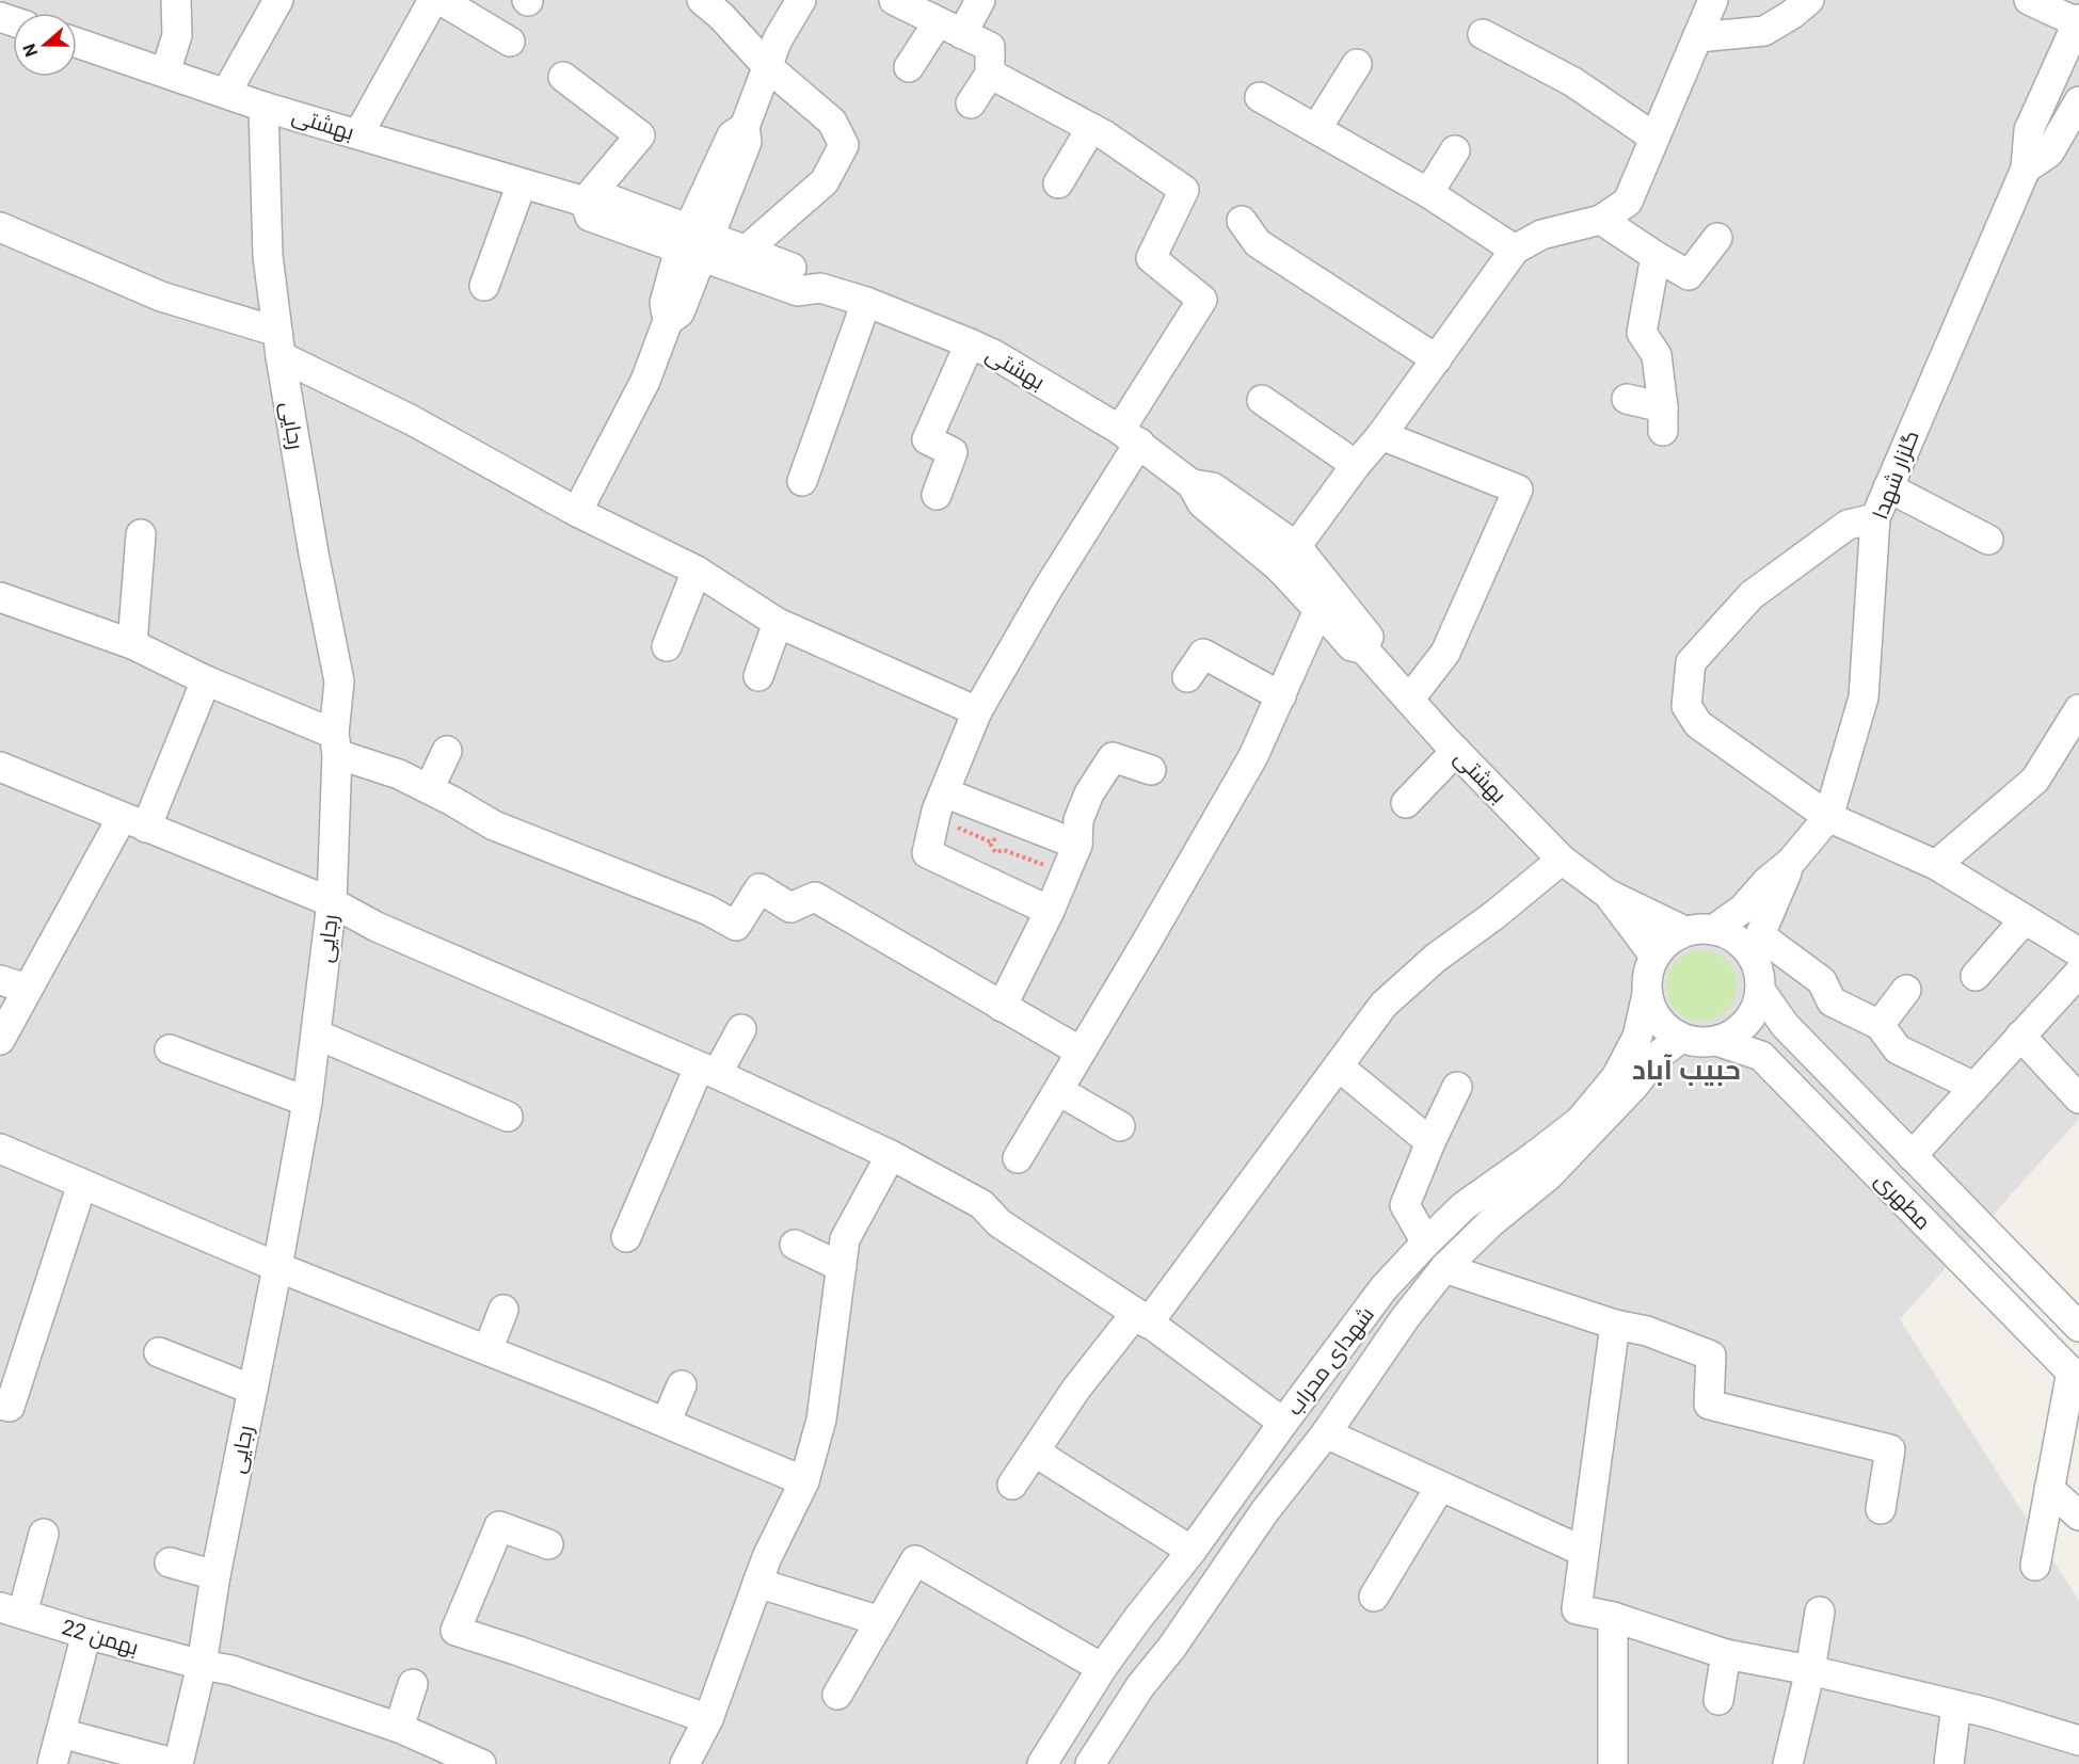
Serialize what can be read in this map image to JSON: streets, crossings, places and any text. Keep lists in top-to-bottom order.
{
  "streets": {
    "street": [
      "بهشتی",
      "رجایی",
      "گلزار شهدا",
      "مطهری",
      "شهدای محراب",
      "22 بهمن"
    ]
  },
  "crossings": [
    ["بهشتی", "رجایی"],
    ["رجایی", "22 بهمن"],
    ["مطهری", "شهدای محراب"]
  ],
  "districts": ["حبیب آباد"],
  "north": "left"
}
